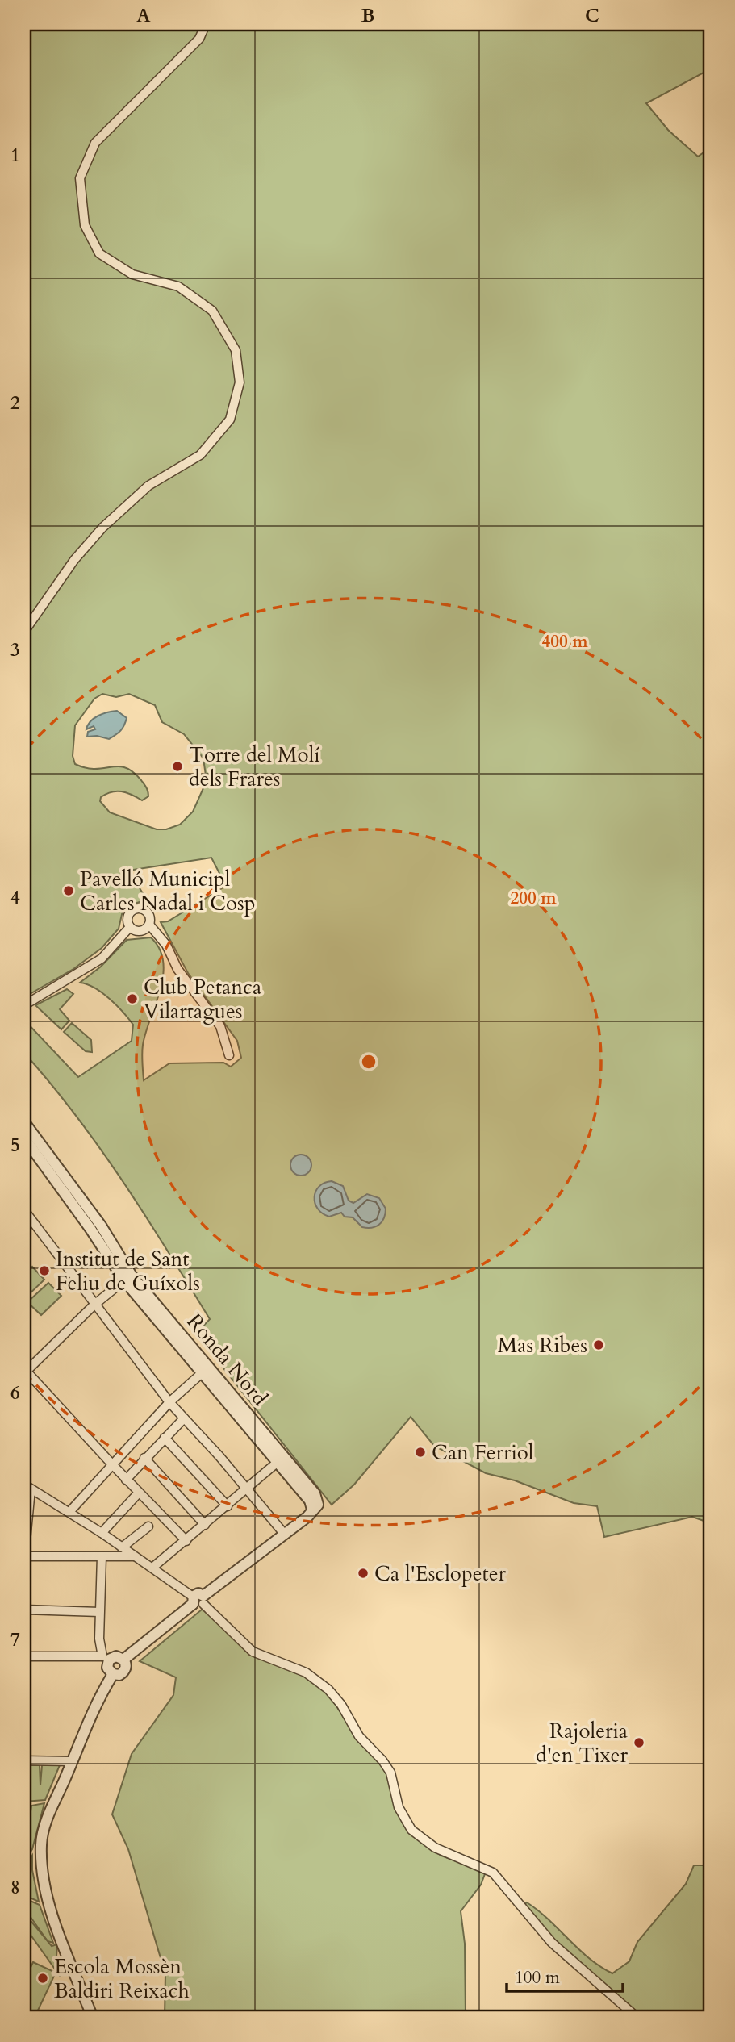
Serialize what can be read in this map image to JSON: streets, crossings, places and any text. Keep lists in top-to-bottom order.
{
  "streets": {
    "street": ["Ronda Nord"]
  },
  "places": [
    "Torre del Molí dels Frares",
    "Pavelló Municipl Carles Nadal i Cosp",
    "Club Petanca Vilartagues",
    "Institut de Sant Feliu de Guíxols",
    "Mas Ribes",
    "Can Ferriol",
    "Ca l'Esclopeter",
    "Rajoleria d'en Tixer",
    "Escola Mossèn Baldiri Reixach"
  ],
  "scale_bar": "100 m",
  "grid": {
    "columns": ["A", "B", "C"],
    "rows": [
      "1",
      "2",
      "3",
      "4",
      "5",
      "6",
      "7",
      "8"
    ]
  },
  "rings": ["400 m", "200 m"]
}
